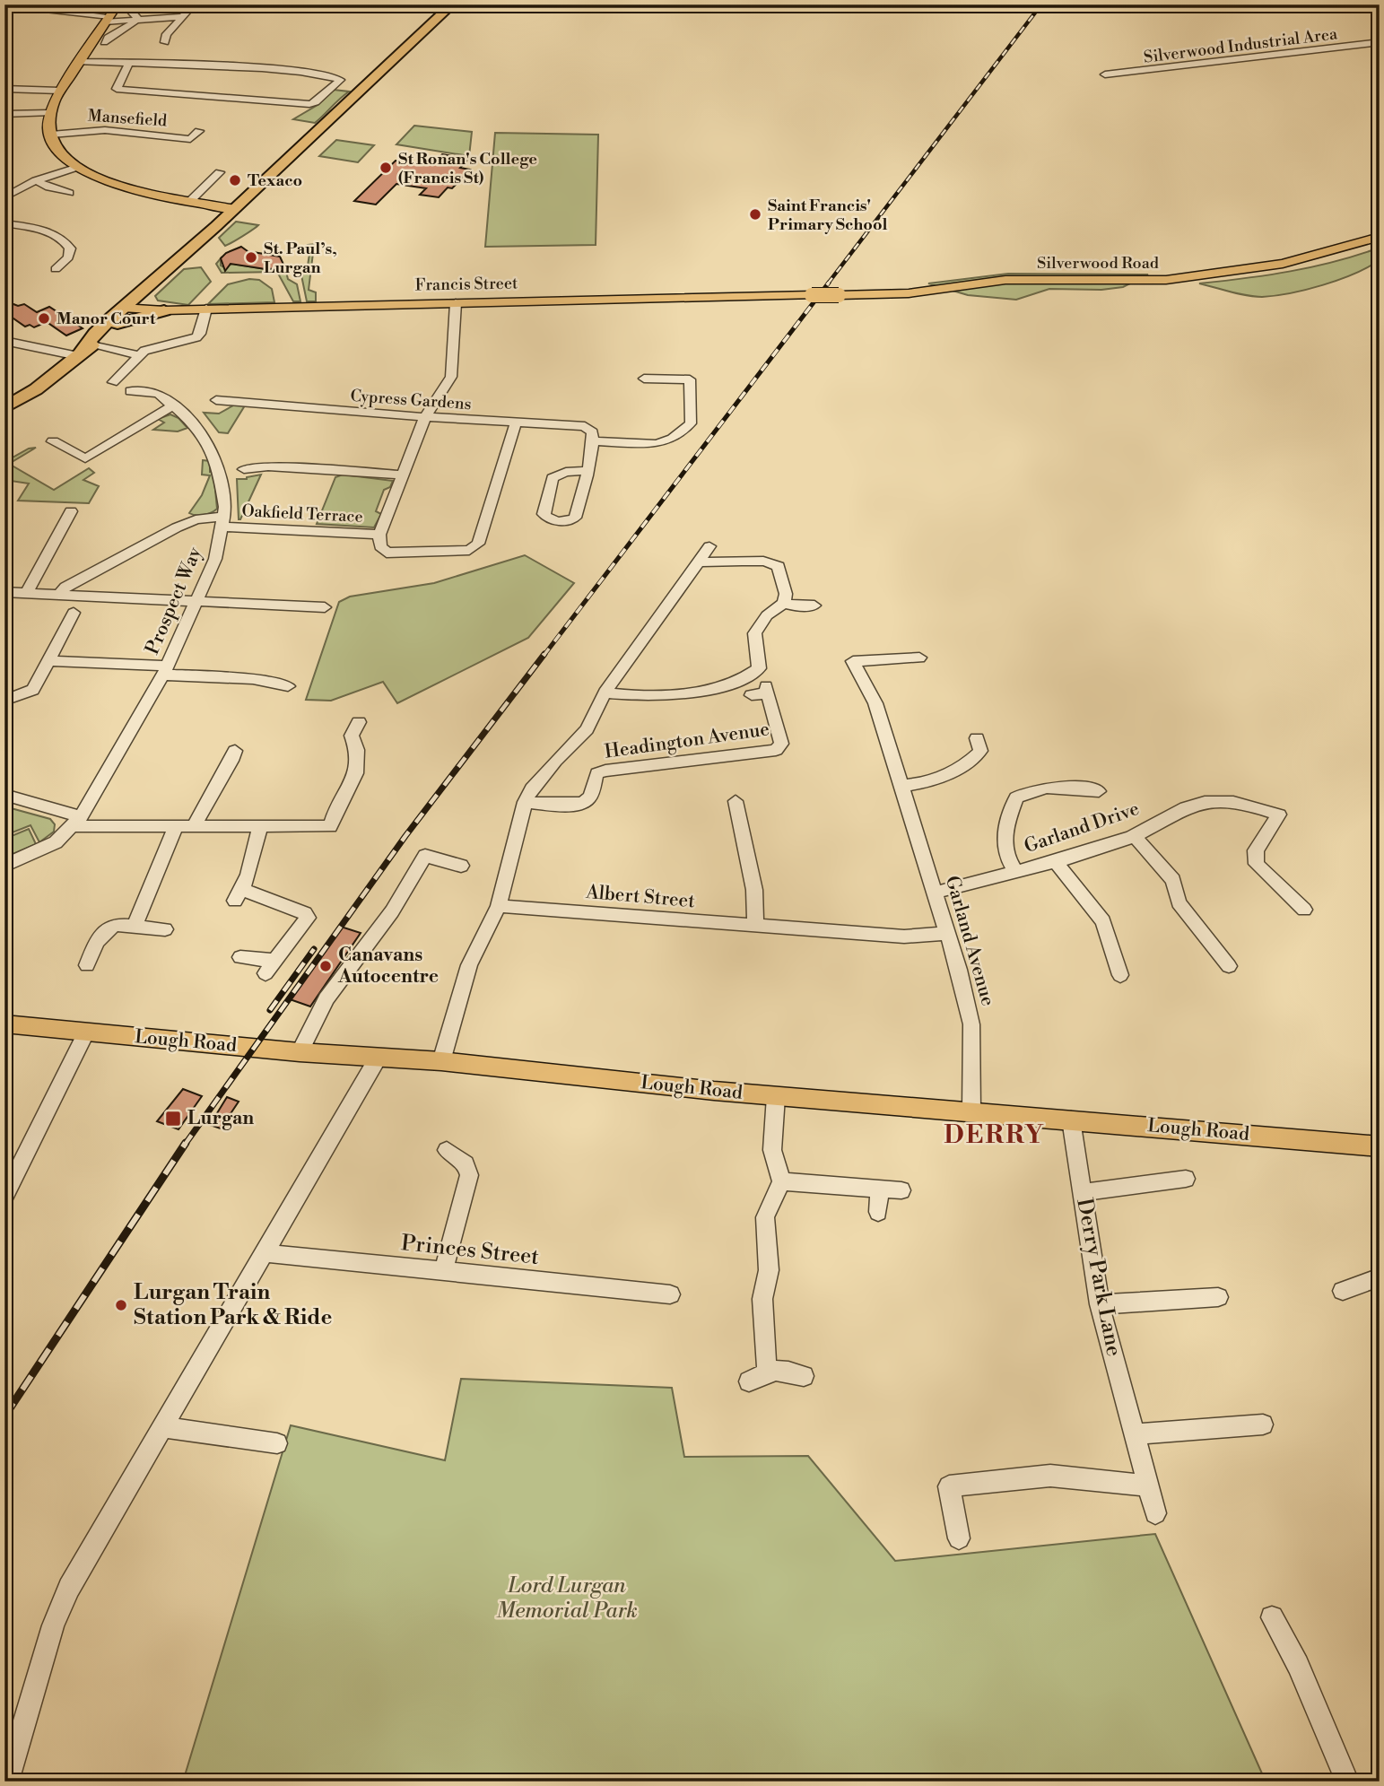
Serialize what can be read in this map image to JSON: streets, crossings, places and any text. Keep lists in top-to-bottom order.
{
  "streets": {
    "main road": ["Silverwood Road", "Francis Street", "Lough Road"],
    "street": [
      "Silverwood Industrial Area",
      "Mansefield",
      "Cypress Gardens",
      "Oakfield Terrace",
      "Prospect Way",
      "Headington Avenue",
      "Garland Drive",
      "Albert Street",
      "Garland Avenue",
      "Princes Street",
      "Derry Park Lane"
    ]
  },
  "crossings": [
    ["Silverwood Road", "Francis Street"],
    ["Oakfield Terrace", "Prospect Way"],
    ["Garland Drive", "Garland Avenue"],
    ["Albert Street", "Garland Avenue"],
    ["Garland Avenue", "Lough Road"],
    ["Lough Road", "Derry Park Lane"]
  ],
  "districts": ["DERRY"],
  "parks": ["Lord Lurgan Memorial Park"],
  "places": {
    "other": [
      "St Ronan's College (Francis St)",
      "Texaco",
      "Saint Francis' Primary School",
      "St. Paul’s, Lurgan",
      "Manor Court",
      "Canavans Autocentre",
      "Lurgan Train Station Park & Ride"
    ],
    "transit": ["Lurgan"]
  }
}
